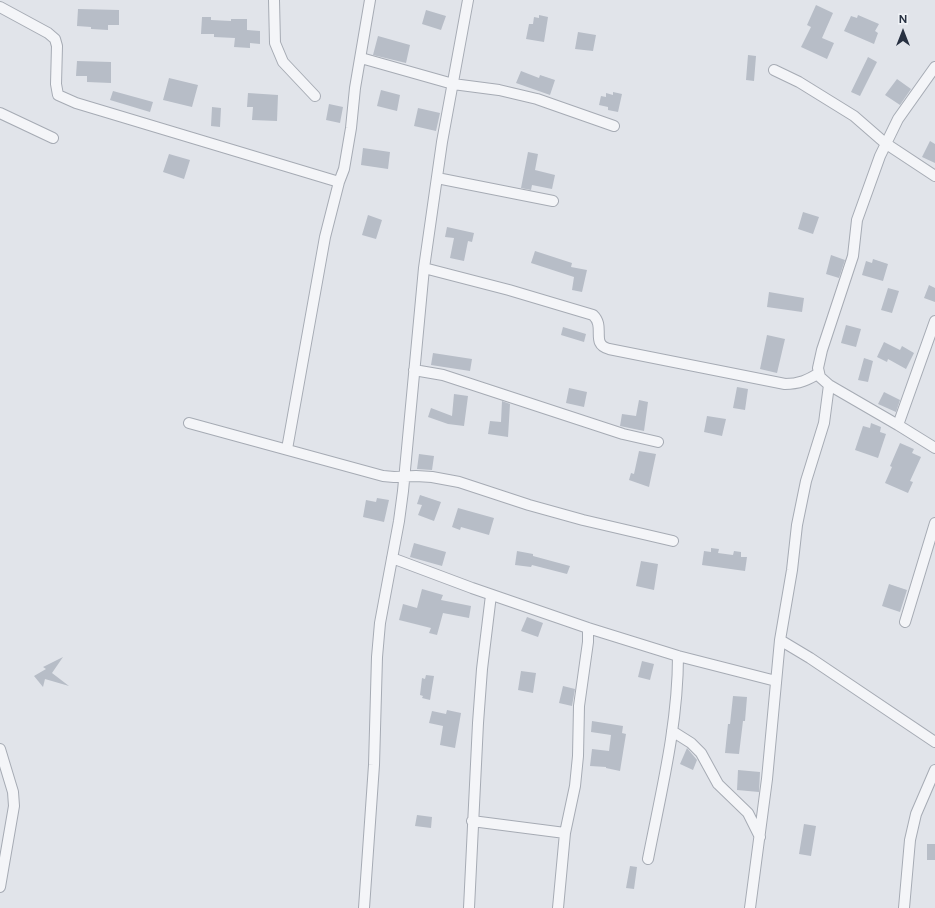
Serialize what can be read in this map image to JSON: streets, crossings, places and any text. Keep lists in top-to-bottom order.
{
  "north": "top"
}
